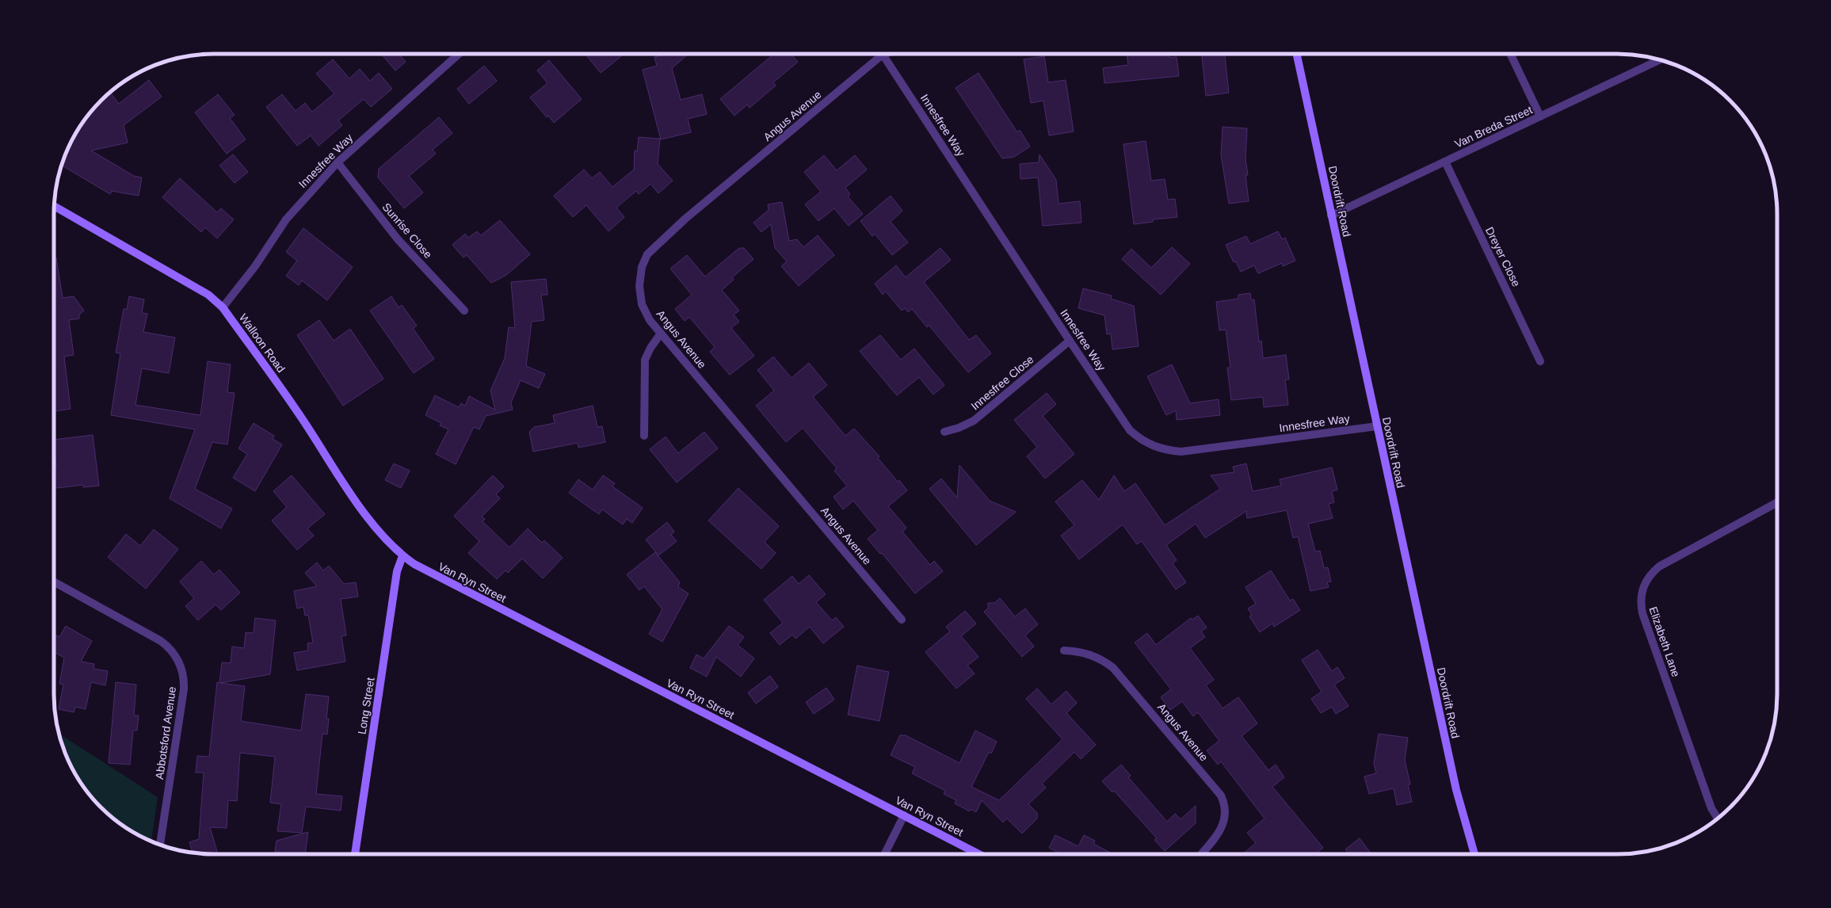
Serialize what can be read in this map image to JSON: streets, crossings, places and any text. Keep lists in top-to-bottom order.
{
  "streets": {
    "street": [
      "Angus Avenue",
      "Innesfree Way",
      "Van Breda Street",
      "Doordrift Road",
      "Sunrise Close",
      "Dreyer Close",
      "Walloon Road",
      "Innesfree Close",
      "Van Ryn Street",
      "Elizabeth Lane",
      "Long Street",
      "Abbotsford Avenue"
    ]
  },
  "crossings": [
    ["Innesfree Way", "Doordrift Road"],
    ["Innesfree Way", "Sunrise Close"],
    ["Innesfree Way", "Walloon Road"],
    ["Innesfree Way", "Innesfree Close"],
    ["Van Breda Street", "Doordrift Road"],
    ["Van Breda Street", "Dreyer Close"],
    ["Walloon Road", "Van Ryn Street"],
    ["Walloon Road", "Long Street"],
    ["Van Ryn Street", "Long Street"]
  ]
}
